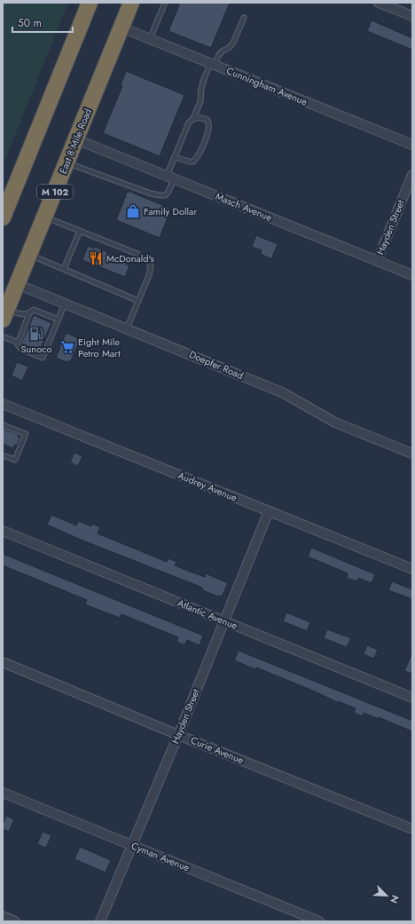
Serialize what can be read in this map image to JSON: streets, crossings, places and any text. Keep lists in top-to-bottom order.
{
  "streets": {
    "highway": ["East 8 Mile Road", "M 102"],
    "street": [
      "Cunningham Avenue",
      "Masch Avenue",
      "Hayden Street",
      "Doepfer Road",
      "Audrey Avenue",
      "Atlantic Avenue",
      "Curie Avenue",
      "Cyman Avenue"
    ]
  },
  "crossings": [
    ["Cunningham Avenue", "East 8 Mile Road"],
    ["East 8 Mile Road", "Masch Avenue"],
    ["East 8 Mile Road", "Doepfer Road"],
    ["Masch Avenue", "Hayden Street"],
    ["Hayden Street", "Audrey Avenue"],
    ["Hayden Street", "Atlantic Avenue"],
    ["Hayden Street", "Curie Avenue"],
    ["Hayden Street", "Cyman Avenue"]
  ],
  "places": {
    "shop": ["Family Dollar"],
    "restaurant": ["McDonald's"],
    "fuel station": ["Sunoco"],
    "supermarket": ["Eight Mile Petro Mart"]
  },
  "scale_bar": "50 m",
  "north": "bottom right"
}
